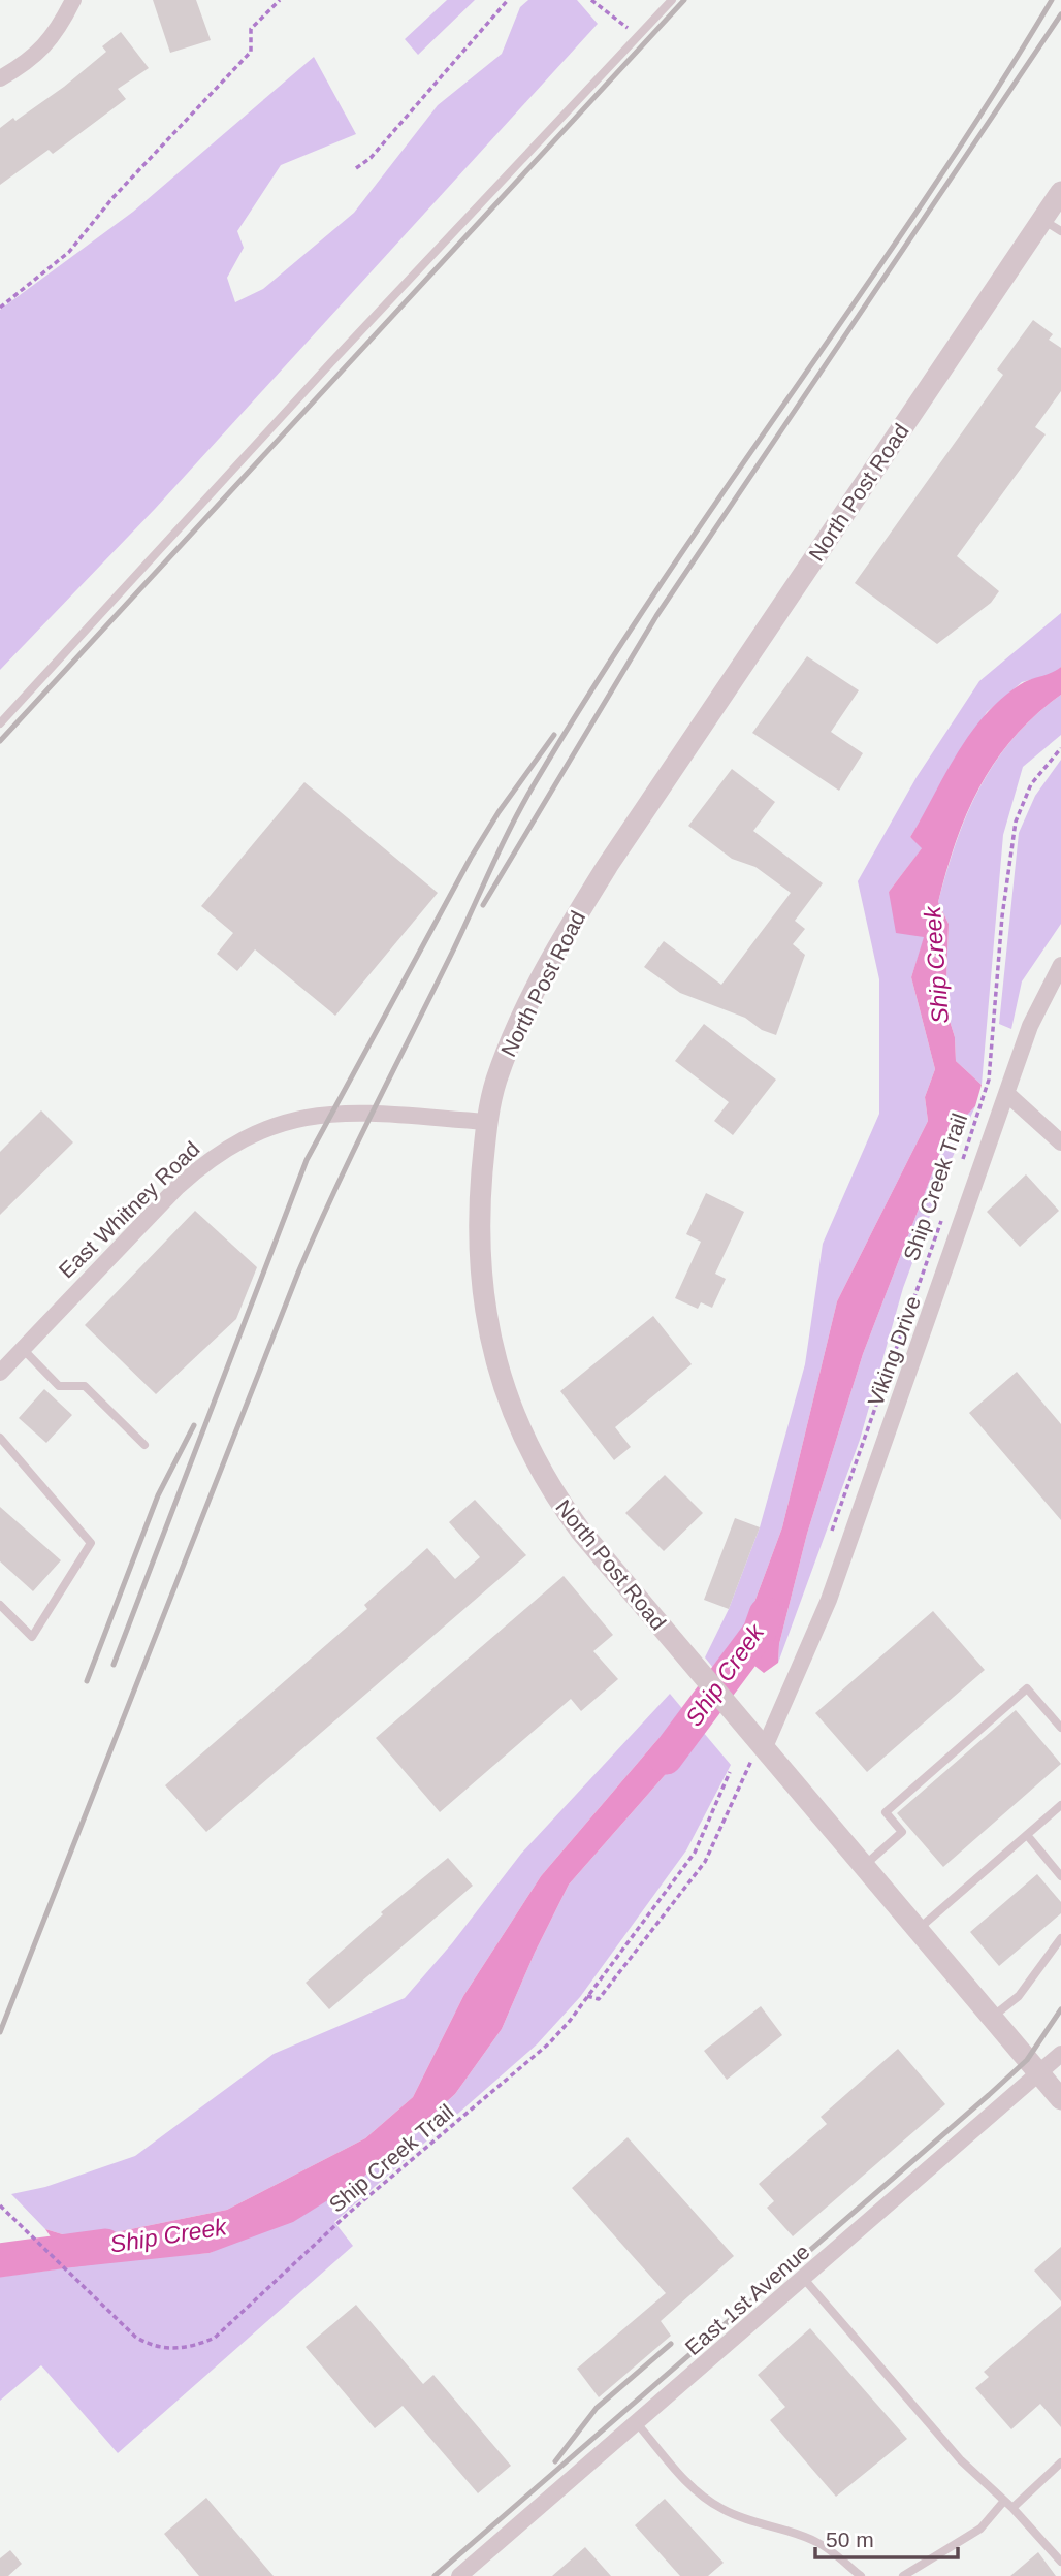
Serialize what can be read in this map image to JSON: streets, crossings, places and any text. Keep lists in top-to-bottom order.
{
  "streets": {
    "street": [
      "North Post Road",
      "East Whitney Road",
      "Viking Drive",
      "East 1st Avenue"
    ],
    "path": ["Ship Creek Trail"]
  },
  "crossings": [
    ["North Post Road", "East Whitney Road"],
    ["North Post Road", "Viking Drive"],
    ["North Post Road", "East 1st Avenue"]
  ],
  "water": ["Ship Creek"],
  "scale_bar": "50 m"
}
